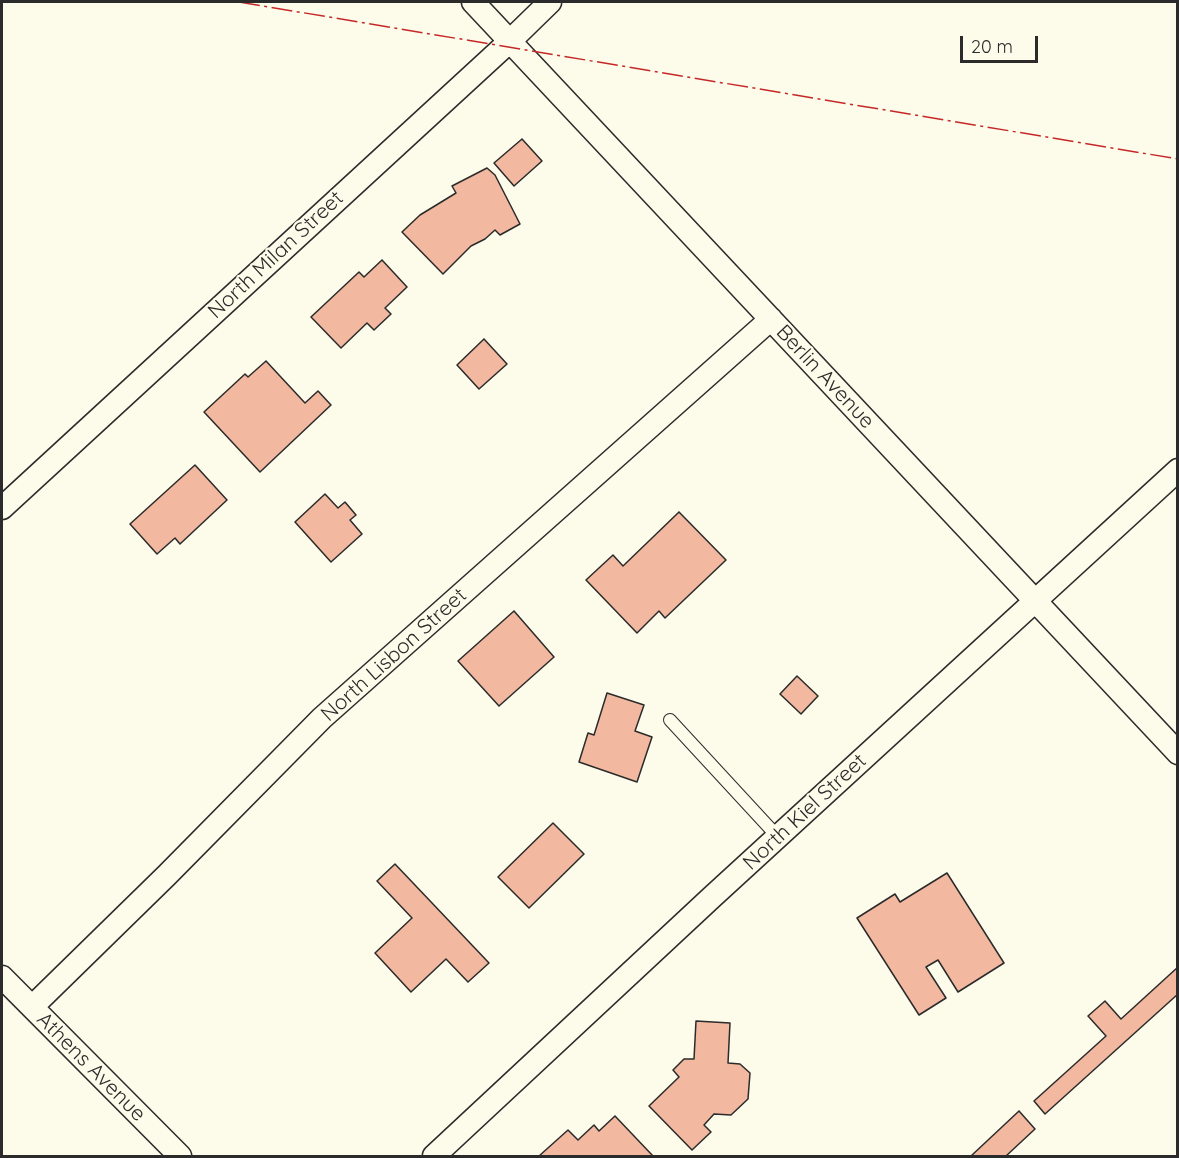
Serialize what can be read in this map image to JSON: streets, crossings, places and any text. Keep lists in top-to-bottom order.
{
  "streets": {
    "street": [
      "North Milan Street",
      "Berlin Avenue",
      "North Lisbon Street",
      "North Kiel Street",
      "Athens Avenue"
    ]
  },
  "crossings": [
    ["North Milan Street", "Berlin Avenue"],
    ["Berlin Avenue", "North Lisbon Street"],
    ["Berlin Avenue", "North Kiel Street"],
    ["North Lisbon Street", "Athens Avenue"]
  ],
  "scale_bar": "20 m"
}
